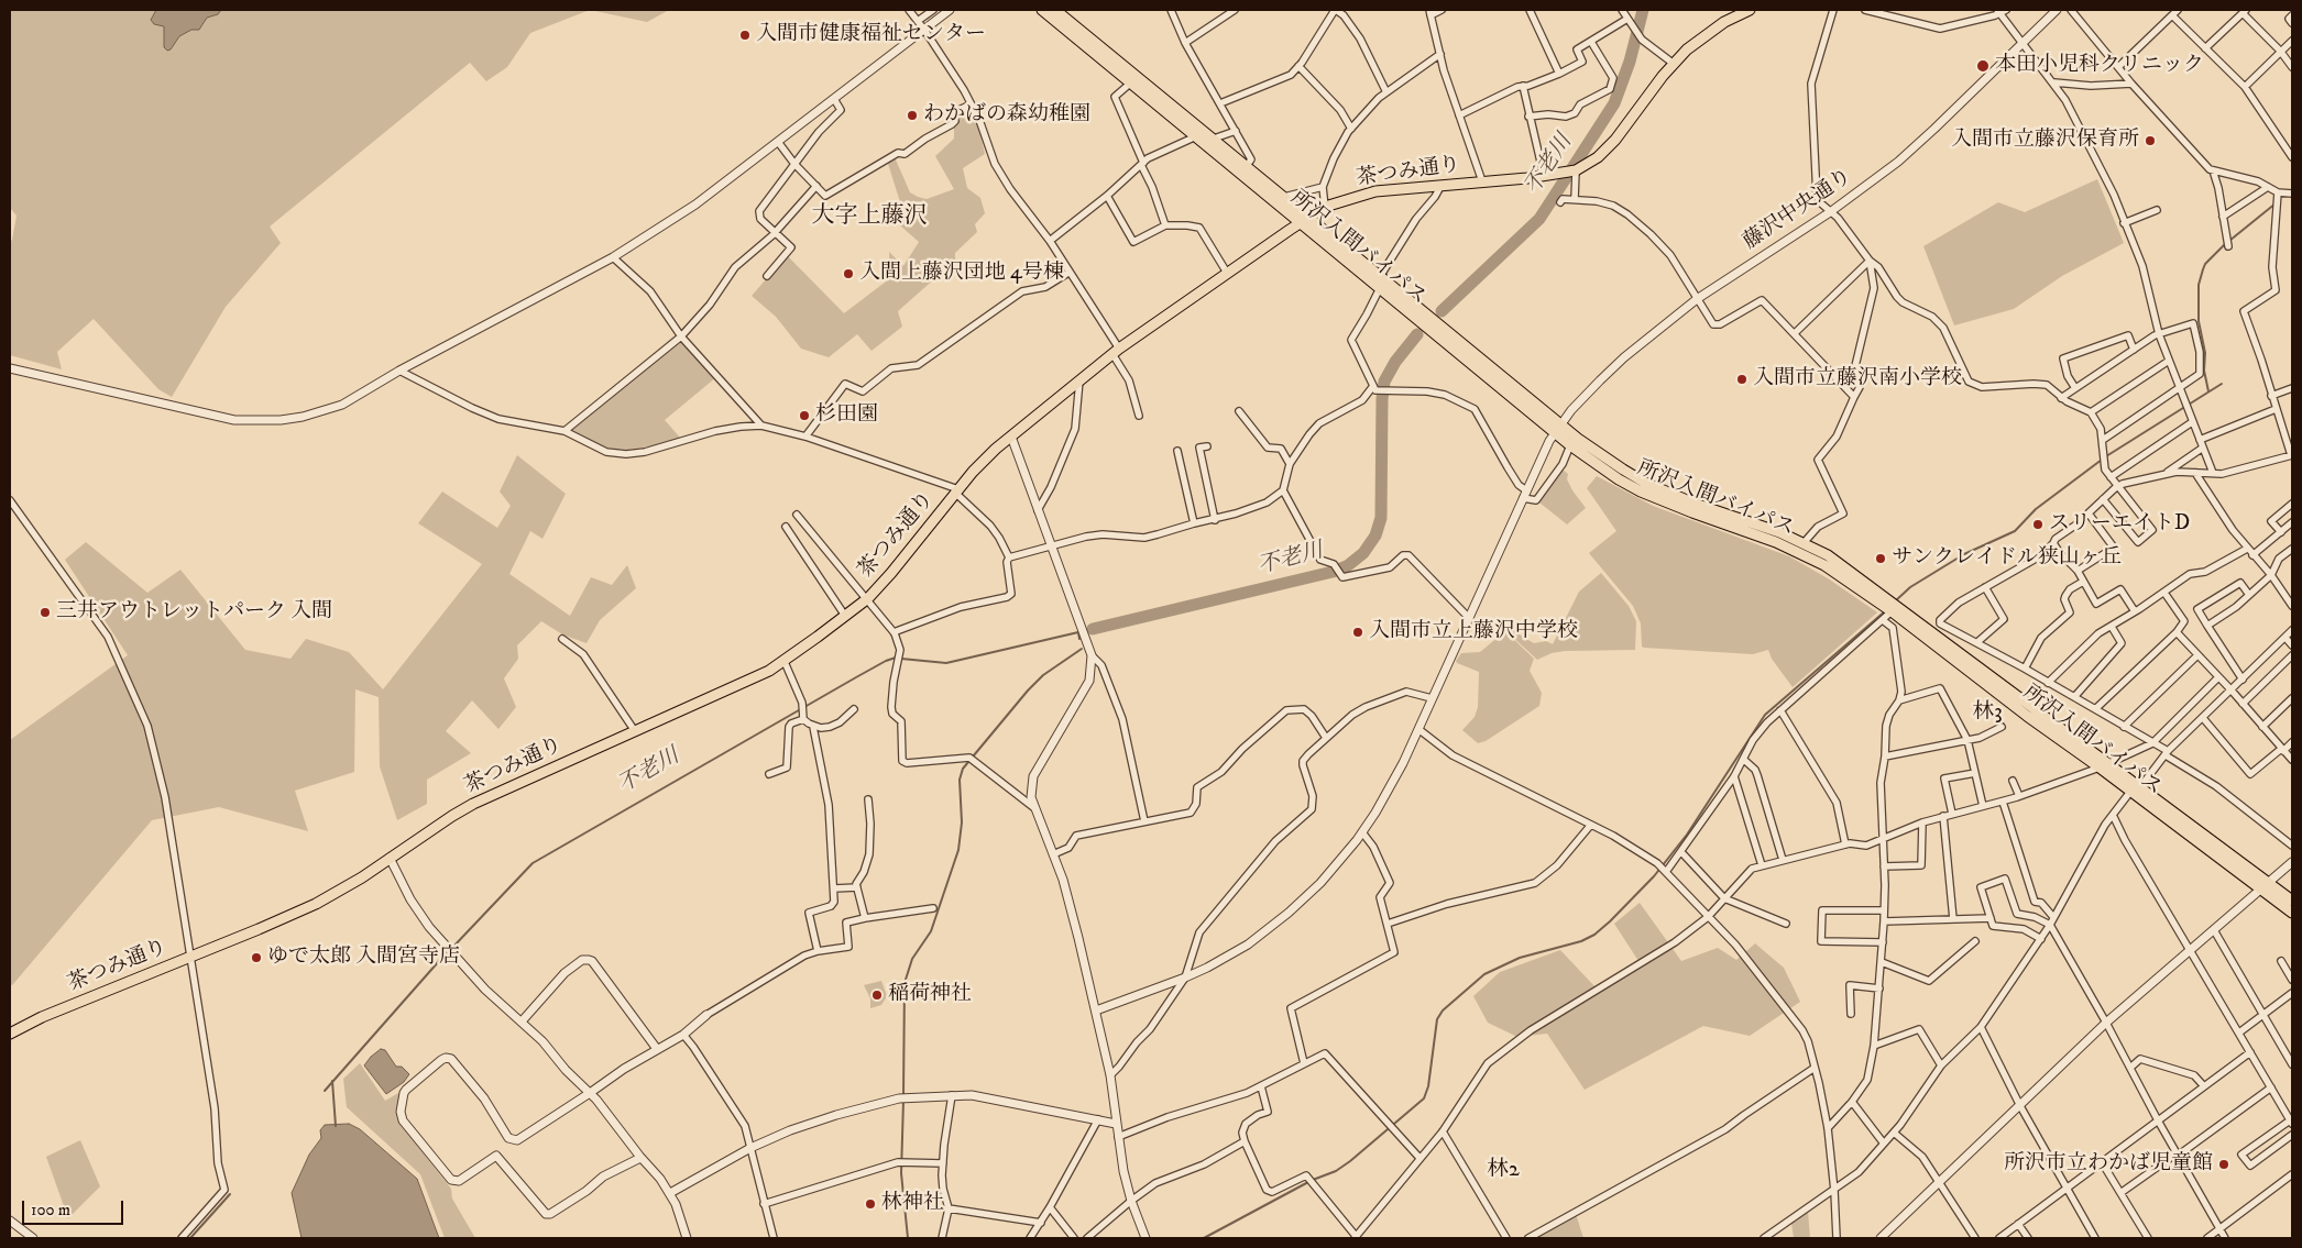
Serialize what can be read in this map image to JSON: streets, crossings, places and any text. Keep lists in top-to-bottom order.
{
  "streets": {
    "main road": ["茶つみ通り", "所沢入間バイパス"],
    "street": ["藤沢中央通り"]
  },
  "crossings": [
    ["茶つみ通り", "所沢入間バイパス"],
    ["藤沢中央通り", "所沢入間バイパス"]
  ],
  "districts": ["大字上藤沢", "林3", "林2"],
  "water": ["不老川"],
  "places": [
    "入間市健康福祉センター",
    "本田小児科クリニック",
    "わかばの森幼稚園",
    "入間市立藤沢保育所",
    "入間上藤沢団地 4号棟",
    "入間市立藤沢南小学校",
    "杉田園",
    "スリーエイトD",
    "サンクレイドル狭山ヶ丘",
    "三井アウトレットパーク 入間",
    "入間市立上藤沢中学校",
    "ゆで太郎 入間宮寺店",
    "稲荷神社",
    "所沢市立わかば児童館",
    "林神社"
  ],
  "scale_bar": "100 m"
}
